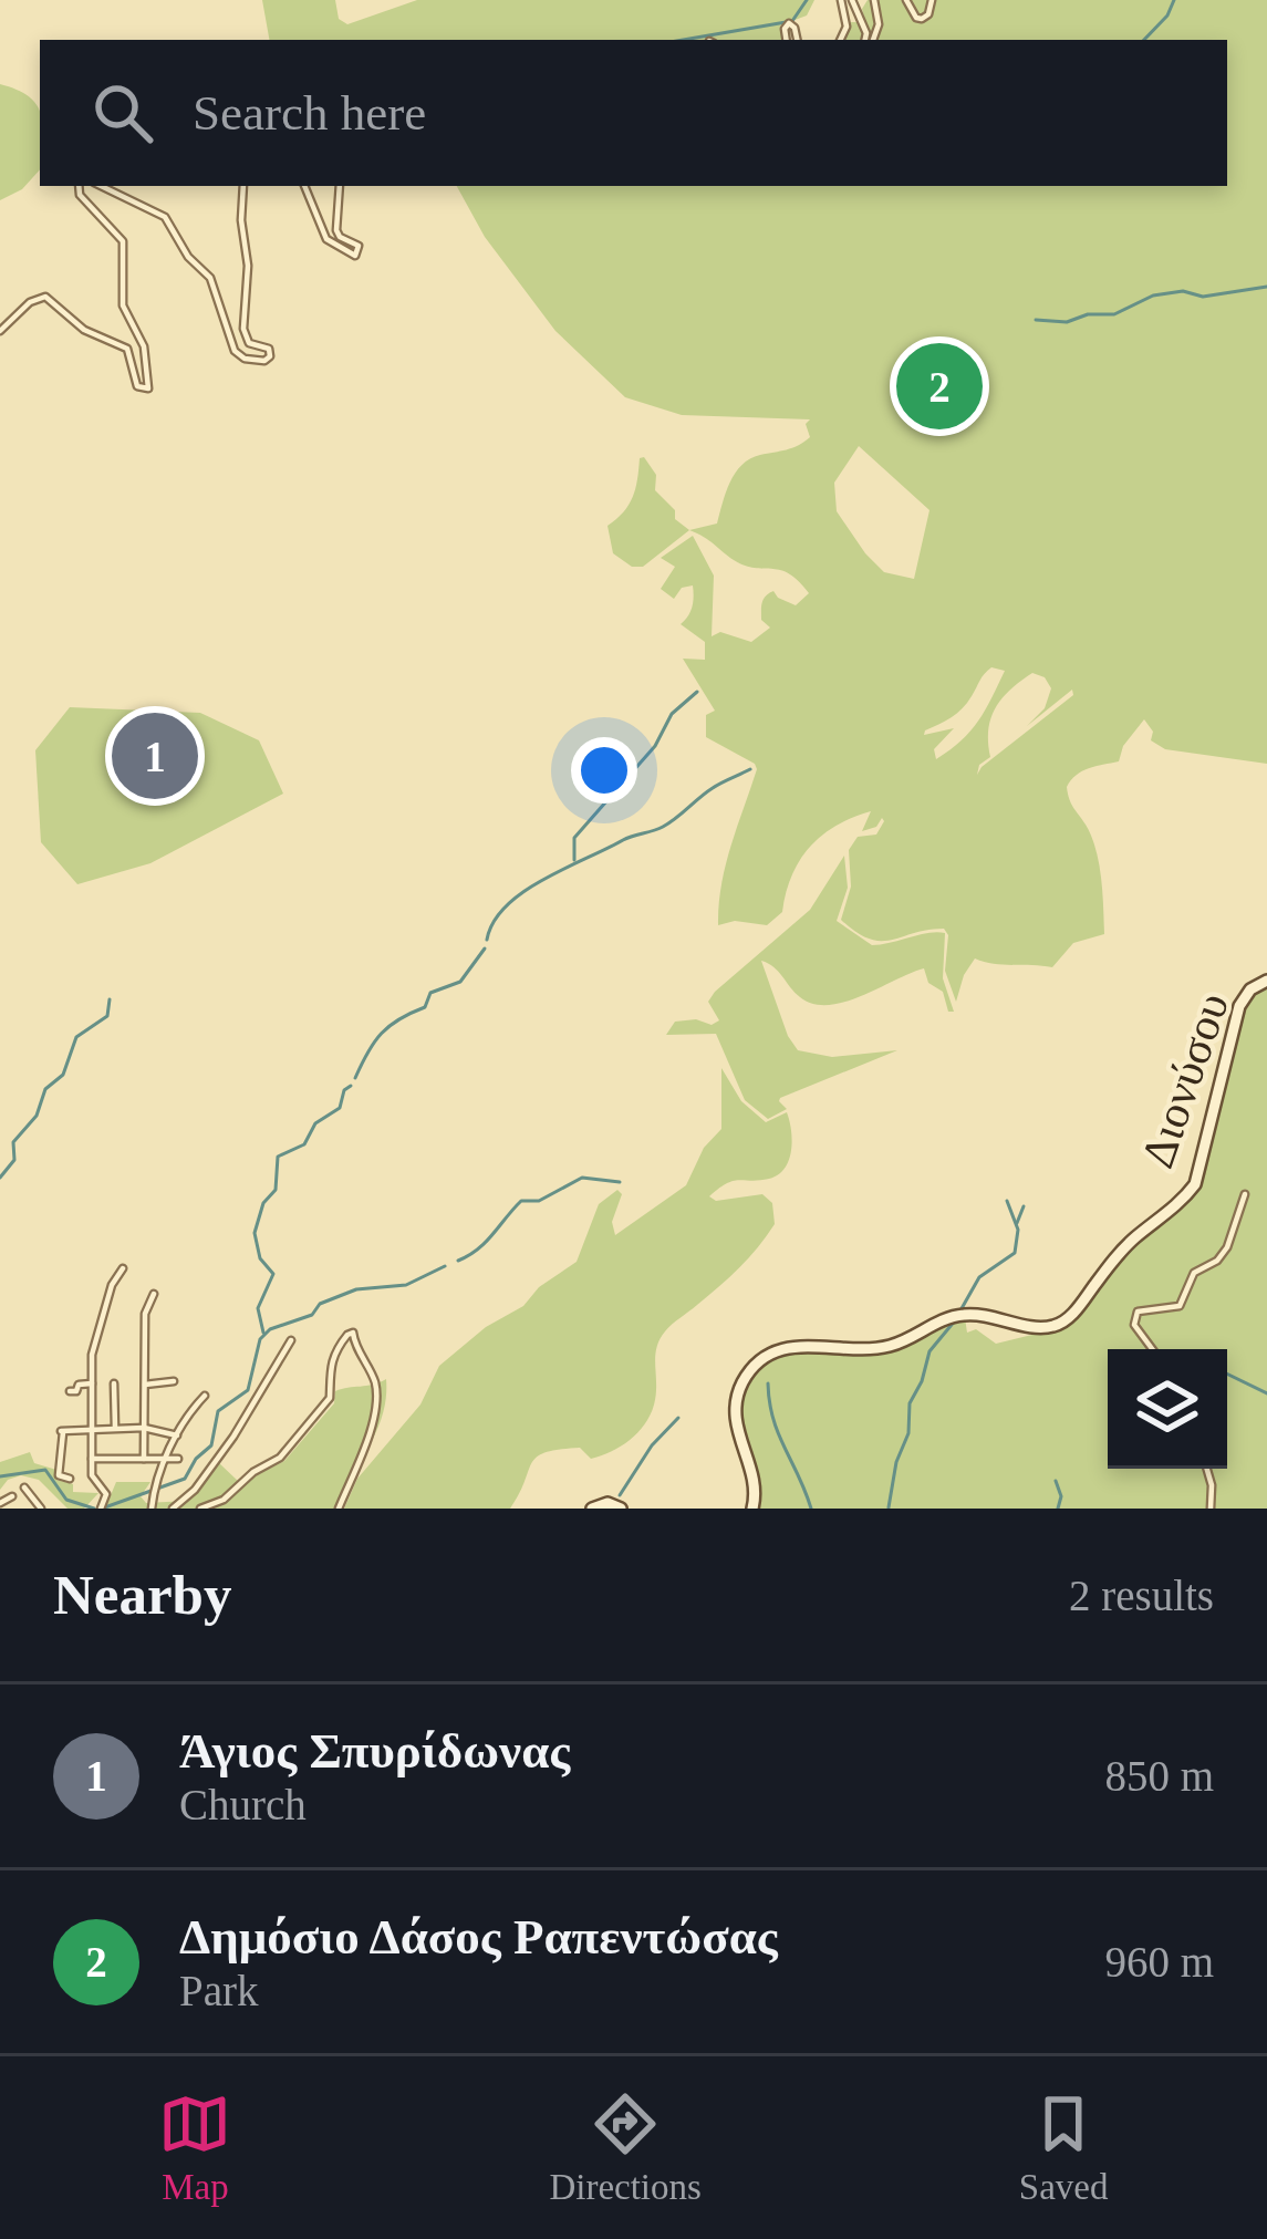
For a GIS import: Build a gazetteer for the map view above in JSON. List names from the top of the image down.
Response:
{
  "streets": {
    "main road": ["Διονύσου"]
  },
  "page": {
    "search": "Search here",
    "pins": ["2", "1"],
    "heading": ["Nearby", "2 results"],
    "list": [
      {
        "mark": "1",
        "name": "Άγιος Σπυρίδωνας",
        "note": "Church",
        "value": "850 m"
      },
      {
        "mark": "2",
        "name": "Δημόσιο Δάσος Ραπεντώσας",
        "note": "Park",
        "value": "960 m"
      }
    ],
    "nav": ["Map", "Directions", "Saved"]
  }
}
